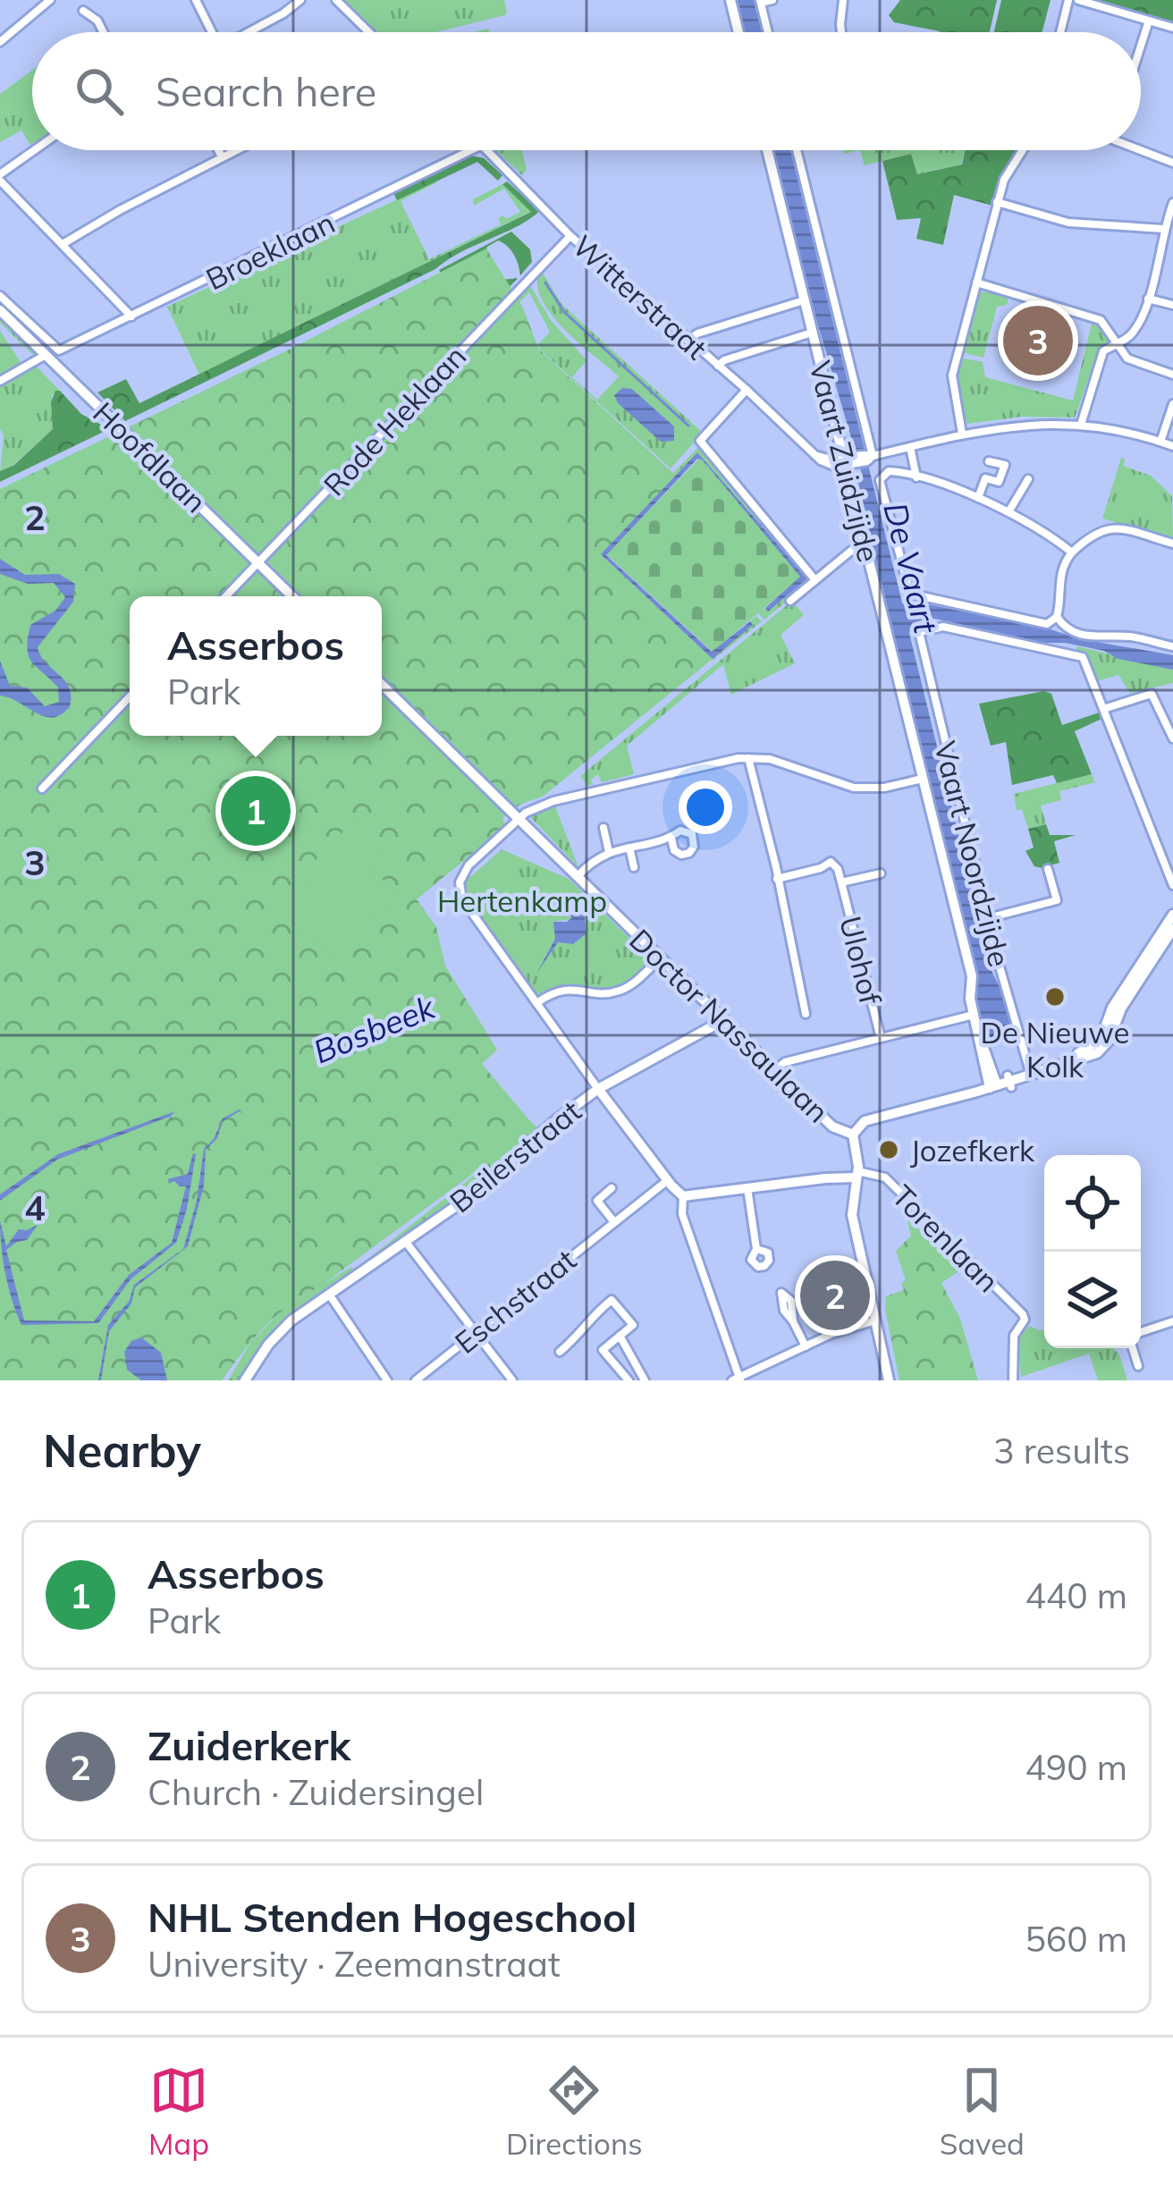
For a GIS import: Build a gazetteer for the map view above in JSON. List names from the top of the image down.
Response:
{
  "streets": {
    "street": [
      "Broeklaan",
      "Witterstraat",
      "Rode Heklaan",
      "Hoofdlaan",
      "Vaart Zuidzijde",
      "Vaart Noordzijde",
      "Ulohof",
      "Doctor Nassaulaan",
      "Beilerstraat",
      "Torenlaan",
      "Eschstraat"
    ]
  },
  "crossings": [
    ["Broeklaan", "Hoofdlaan"],
    ["Witterstraat", "Rode Heklaan"],
    ["Witterstraat", "Vaart Zuidzijde"],
    ["Rode Heklaan", "Hoofdlaan"],
    ["Beilerstraat", "Eschstraat"]
  ],
  "water": ["De Vaart", "Bosbeek"],
  "parks": ["Hertenkamp"],
  "places": ["De Nieuwe Kolk", "Jozefkerk"],
  "page": {
    "search": "Search here",
    "pins": ["3", "1", "2"],
    "popup": ["Asserbos", "Park"],
    "heading": ["Nearby", "3 results"],
    "list": [
      {
        "mark": "1",
        "name": "Asserbos",
        "note": "Park",
        "value": "440 m"
      },
      {
        "mark": "2",
        "name": "Zuiderkerk",
        "note": "Church · Zuidersingel",
        "value": "490 m"
      },
      {
        "mark": "3",
        "name": "NHL Stenden Hogeschool",
        "note": "University · Zeemanstraat",
        "value": "560 m"
      }
    ],
    "nav": ["Map", "Directions", "Saved"]
  },
  "grid": {
    "rows": ["2", "3", "4"]
  }
}
